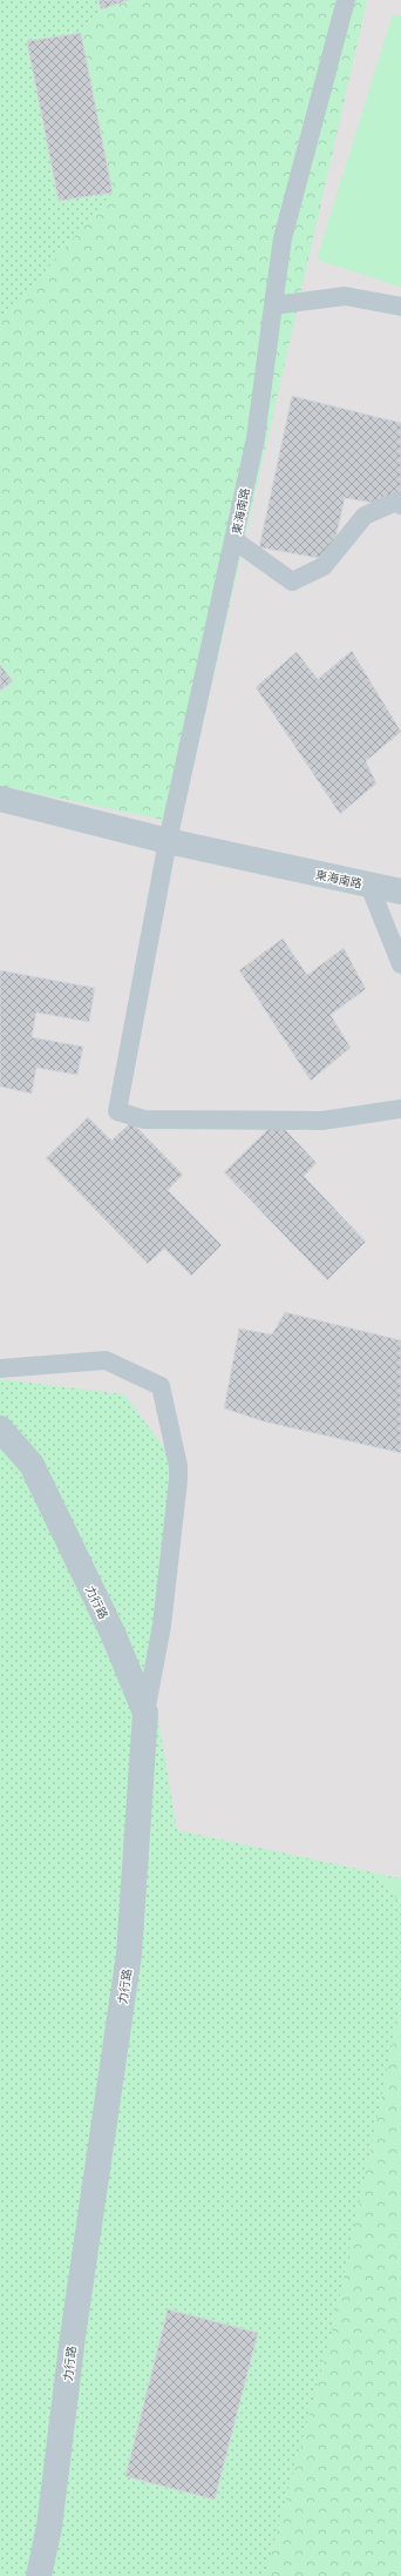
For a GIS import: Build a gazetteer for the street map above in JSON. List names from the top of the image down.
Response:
{
  "streets": {
    "street": ["東海南路", "力行路"]
  }
}
